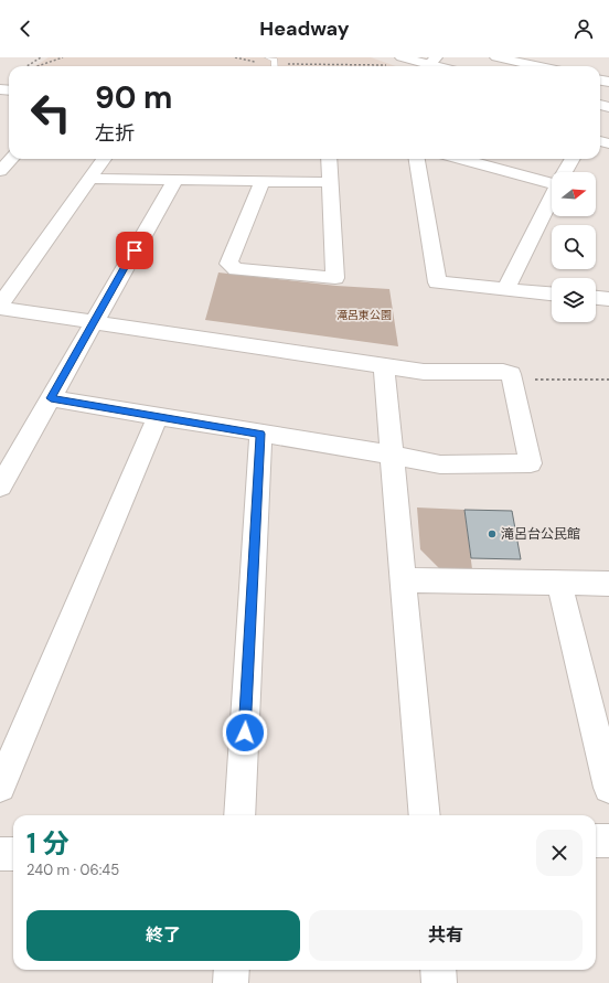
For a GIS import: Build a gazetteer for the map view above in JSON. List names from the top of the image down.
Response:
{
  "parks": ["滝呂東公園"],
  "places": ["滝呂台公民館"],
  "north": "right",
  "page": {
    "header": "Headway",
    "turn": ["90 m", "左折"],
    "heading": ["1 分", "240 m · 06:45"],
    "buttons": ["終了", "共有"]
  }
}
